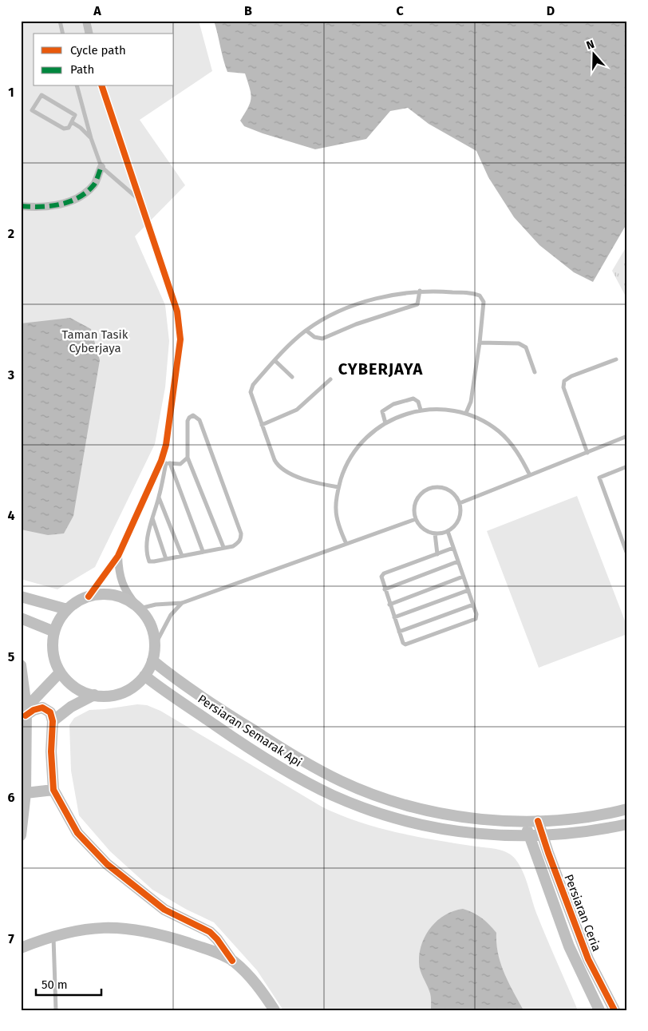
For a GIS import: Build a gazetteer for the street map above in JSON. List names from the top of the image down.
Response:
{
  "streets": {
    "main road": ["Persiaran Semarak Api", "Persiaran Ceria"]
  },
  "crossings": [
    ["Persiaran Semarak Api", "Persiaran Ceria"]
  ],
  "districts": ["CYBERJAYA"],
  "parks": ["Taman Tasik Cyberjaya"],
  "legend": ["Cycle path", "Path"],
  "scale_bar": "50 m",
  "north": "top",
  "grid": {
    "columns": [
      "A",
      "B",
      "C",
      "D"
    ],
    "rows": [
      "1",
      "2",
      "3",
      "4",
      "5",
      "6",
      "7"
    ]
  }
}
